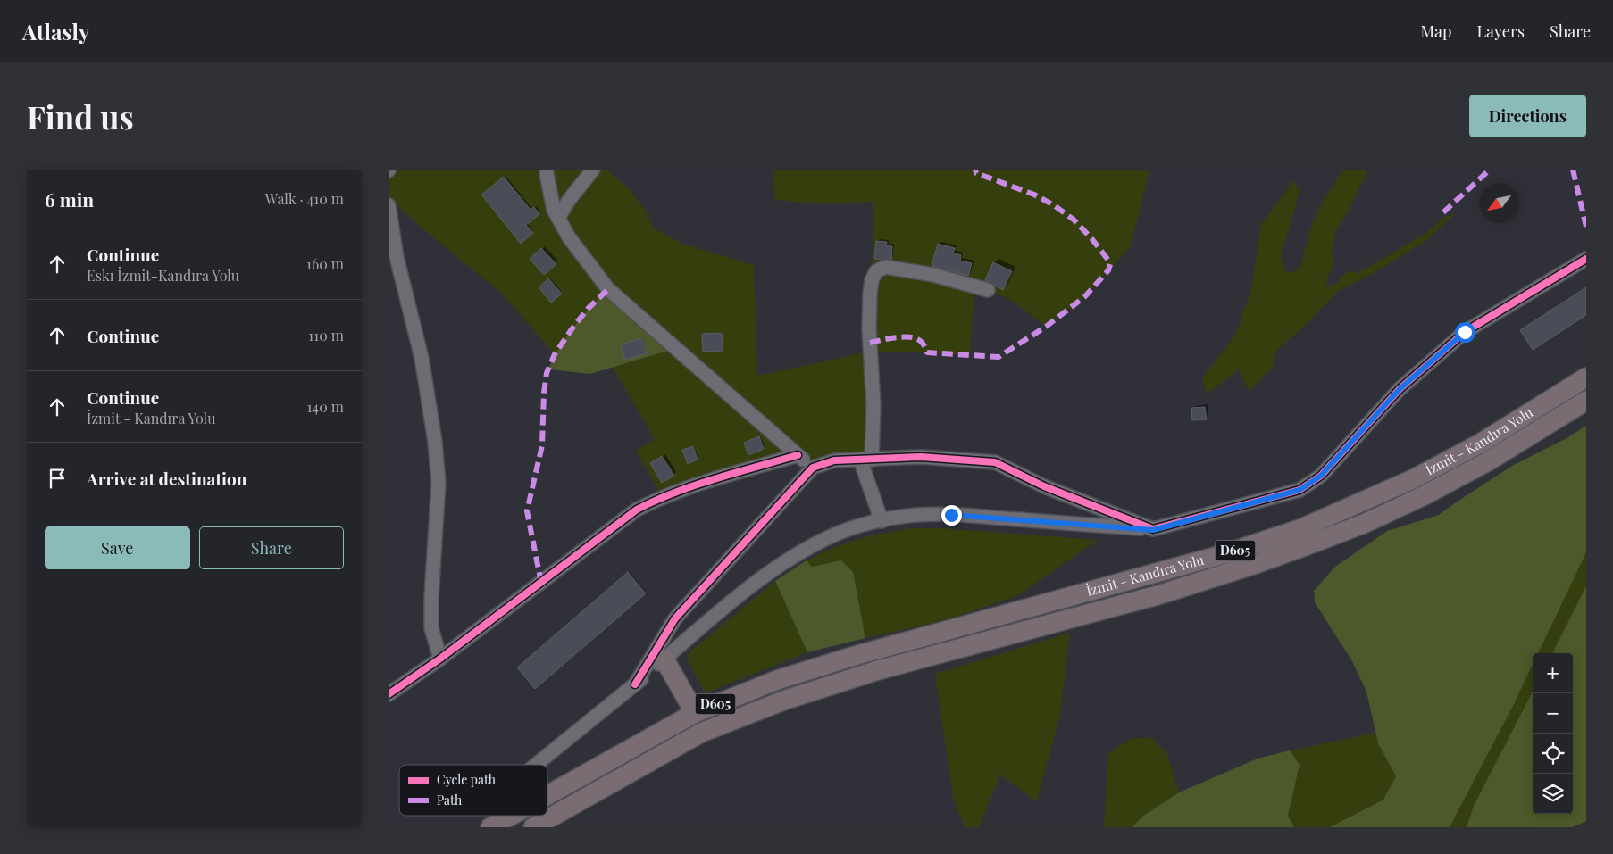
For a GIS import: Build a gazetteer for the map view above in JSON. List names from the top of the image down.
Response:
{
  "streets": {
    "highway": ["İzmit - Kandıra Yolu", "D605"]
  },
  "crossings": [
    ["İzmit - Kandıra Yolu", "D605"]
  ],
  "legend": ["Cycle path", "Path"],
  "north": "bottom left",
  "page": {
    "header": "Atlasly",
    "nav": ["Map", "Layers", "Share"],
    "buttons": [
      "Directions",
      ["Save", "Share"]
    ],
    "title": "Find us",
    "heading": ["6 min", "Walk · 410 m"],
    "list": [
      ["Continue", "Eskı İzmit-Kandıra Yolu", "160 m"],
      ["Continue", "110 m"],
      ["Continue", "İzmit - Kandıra Yolu", "140 m"],
      "Arrive at destination"
    ],
    "map_buttons": ["+", "−"]
  }
}
